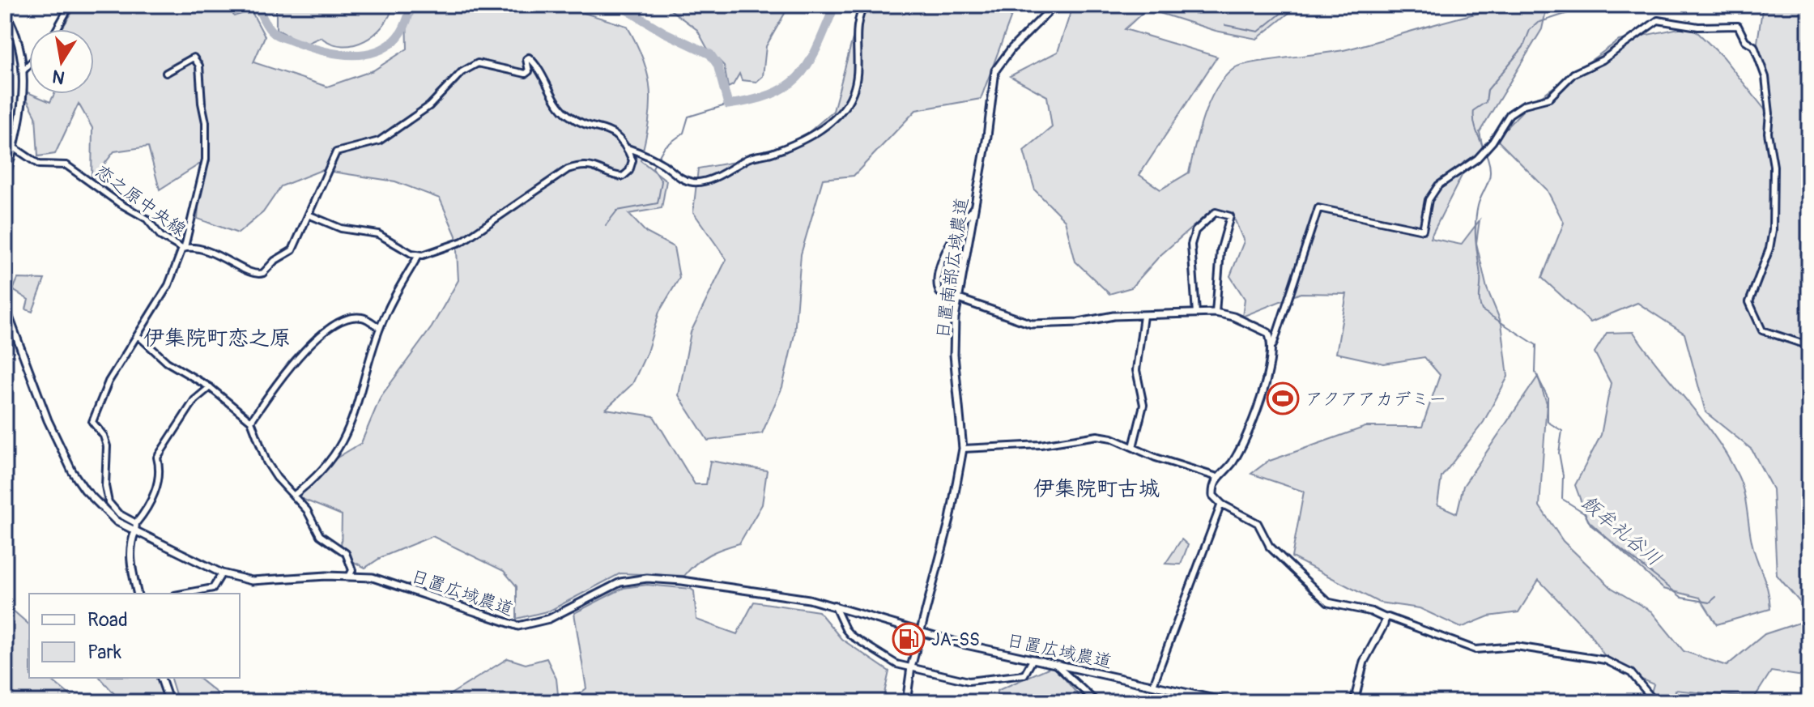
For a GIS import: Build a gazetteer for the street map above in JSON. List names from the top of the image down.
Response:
{
  "streets": {
    "street": ["恋之原中央線", "日置南部広域農道", "日置広域農道"]
  },
  "crossings": [
    ["日置南部広域農道", "日置広域農道"]
  ],
  "districts": ["伊集院町恋之原", "伊集院町古城"],
  "water": ["飯牟礼谷川"],
  "places": {
    "sports": ["アクアアカデミー"],
    "fuel station": ["JA-SS"]
  },
  "legend": ["Road", "Park"],
  "north": "bottom"
}
